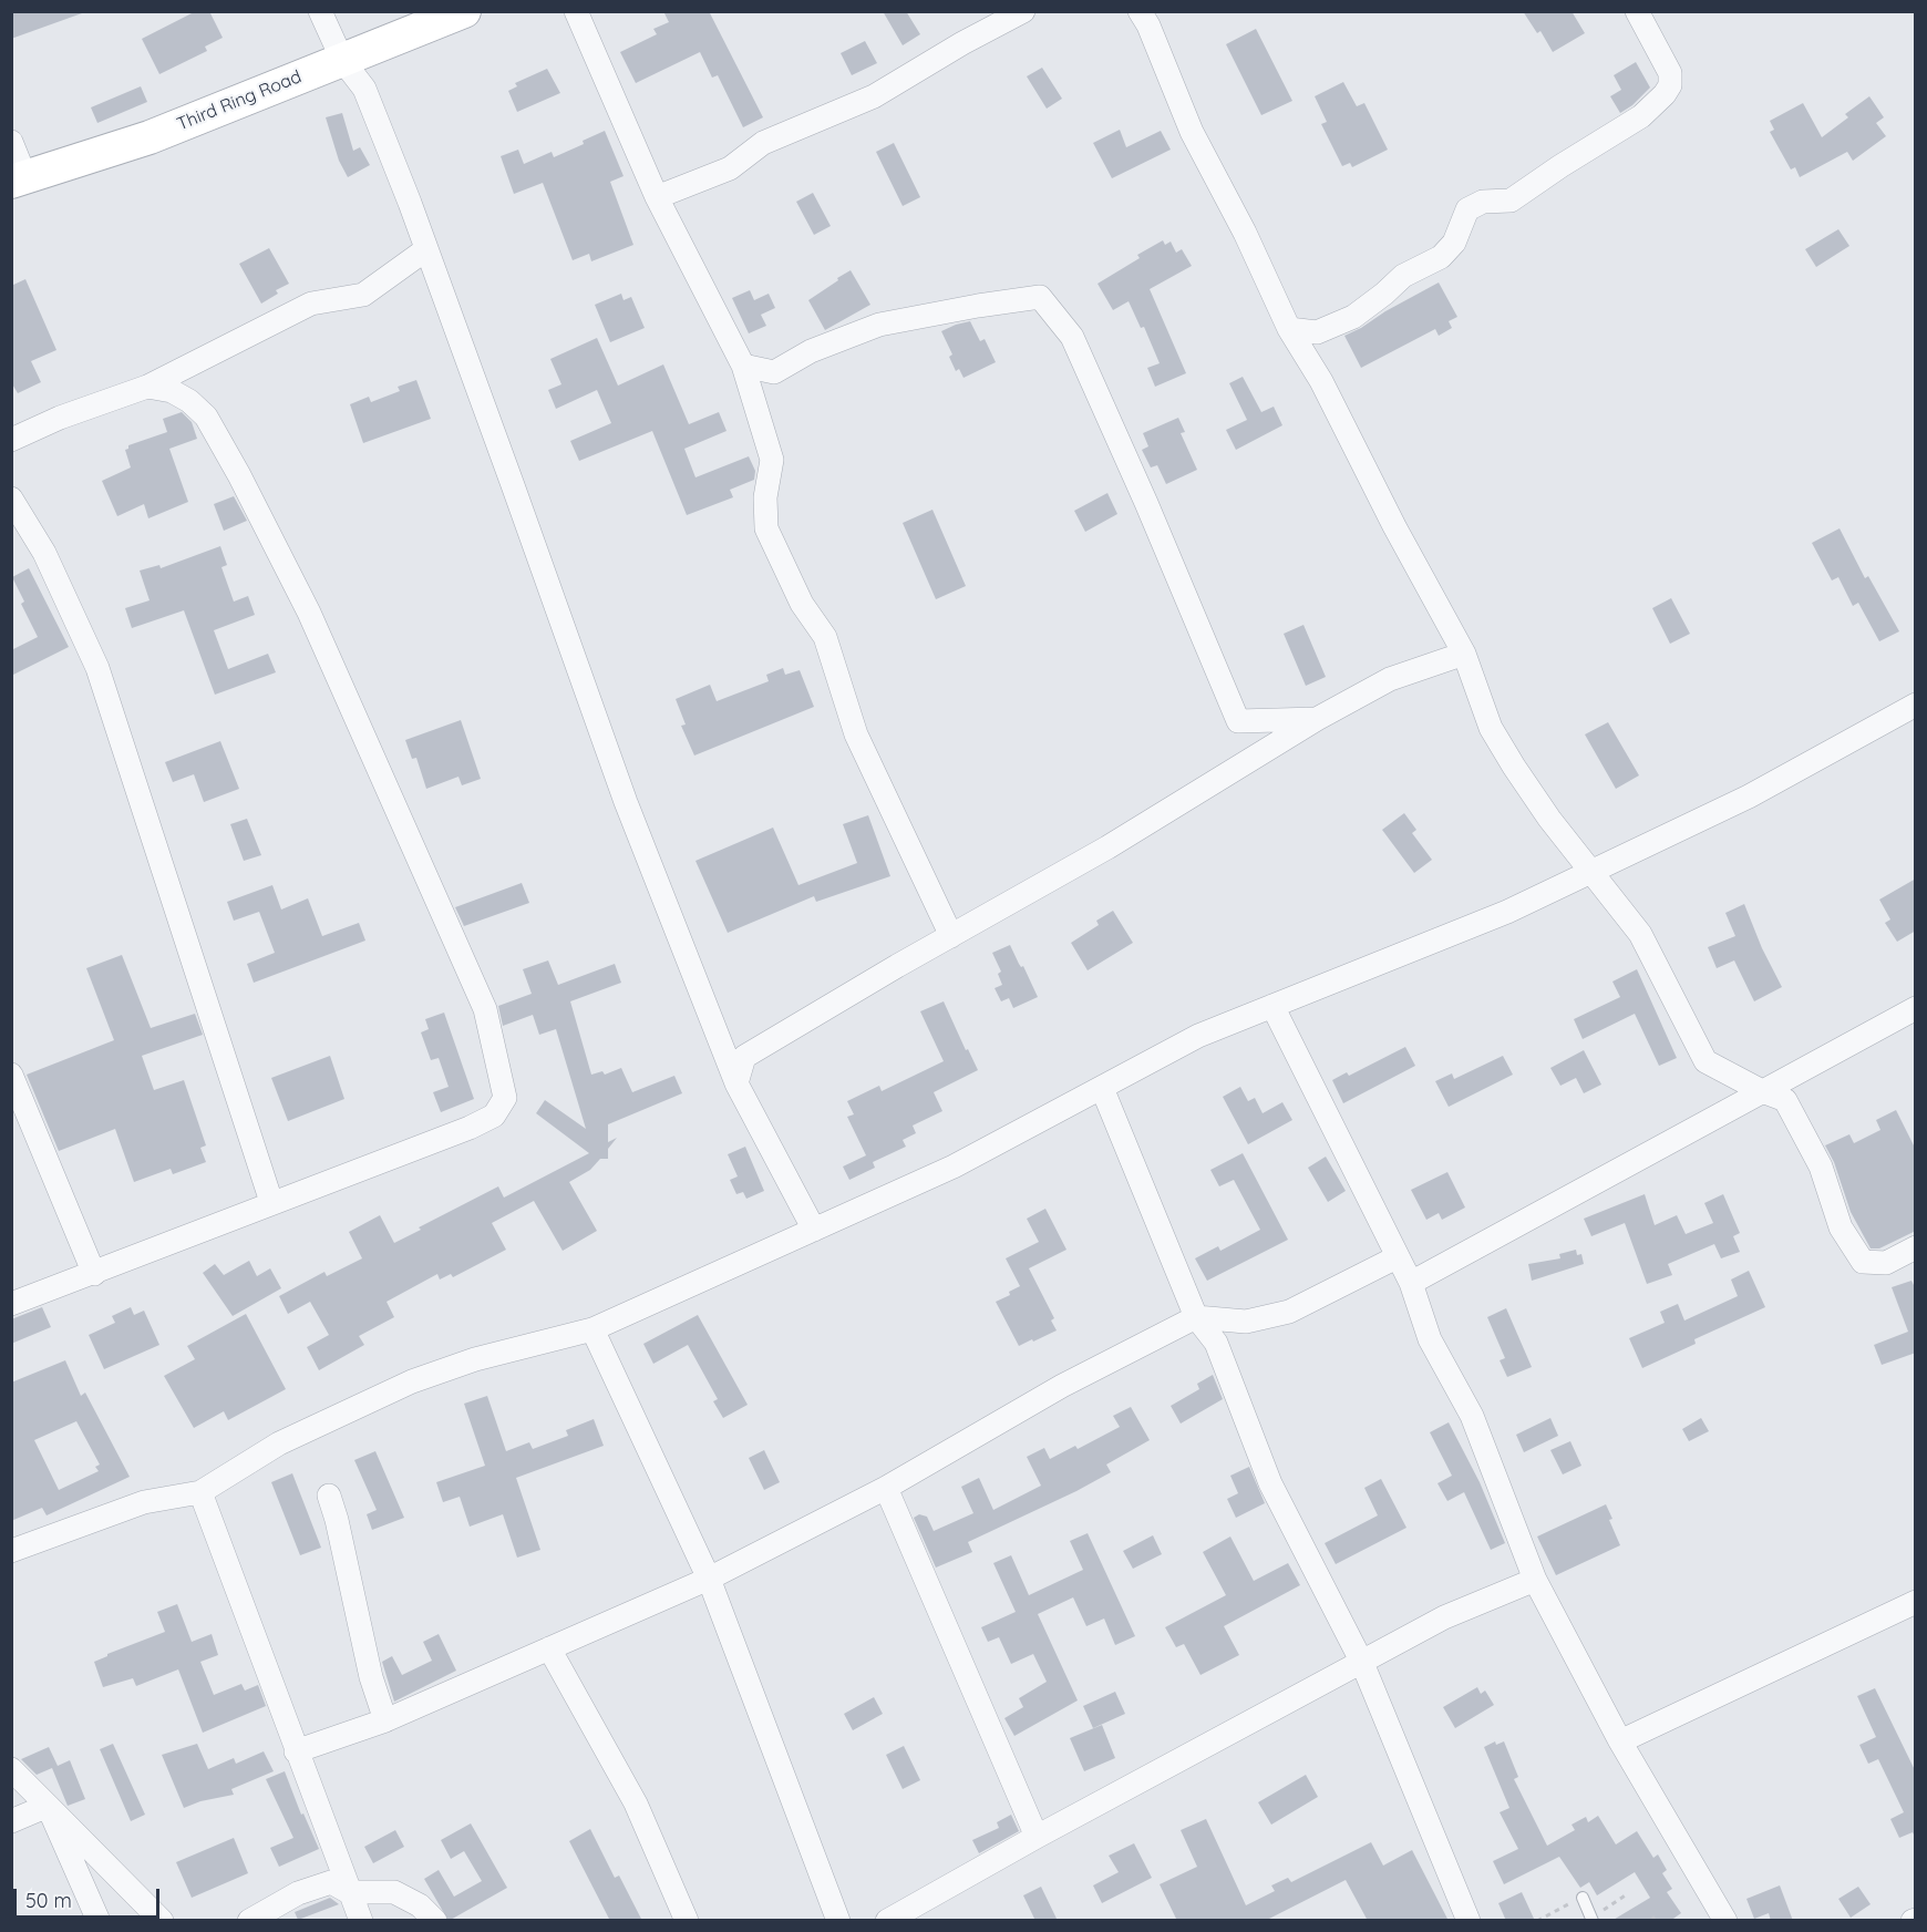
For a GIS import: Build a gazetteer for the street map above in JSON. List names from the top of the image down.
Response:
{
  "streets": {
    "street": ["Third Ring Road"]
  },
  "scale_bar": "50 m"
}
